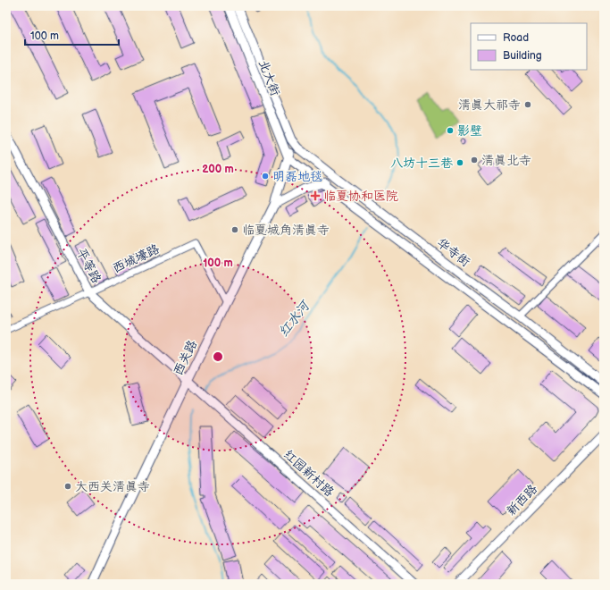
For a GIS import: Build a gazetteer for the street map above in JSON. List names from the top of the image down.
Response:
{
  "streets": {
    "main road": [
      "北大街",
      "华寺街",
      "平等路",
      "西关路",
      "红园新村路",
      "新西路"
    ],
    "street": ["西城壕路"]
  },
  "crossings": [
    ["北大街", "华寺街"],
    ["北大街", "西关路"],
    ["华寺街", "西关路"],
    ["西城壕路", "平等路"],
    ["西城壕路", "西关路"],
    ["平等路", "西关路"],
    ["平等路", "红园新村路"],
    ["西关路", "红园新村路"]
  ],
  "water": ["红水河"],
  "places": {
    "other": [
      "清真大祁寺",
      "影壁",
      "清真北寺",
      "八坊十三巷",
      "明磊地毯",
      "临夏城角清真寺",
      "大西关清真寺"
    ],
    "health": ["临夏协和医院"]
  },
  "legend": ["Road", "Building"],
  "scale_bar": "100 m",
  "rings": ["200 m", "100 m"]
}
